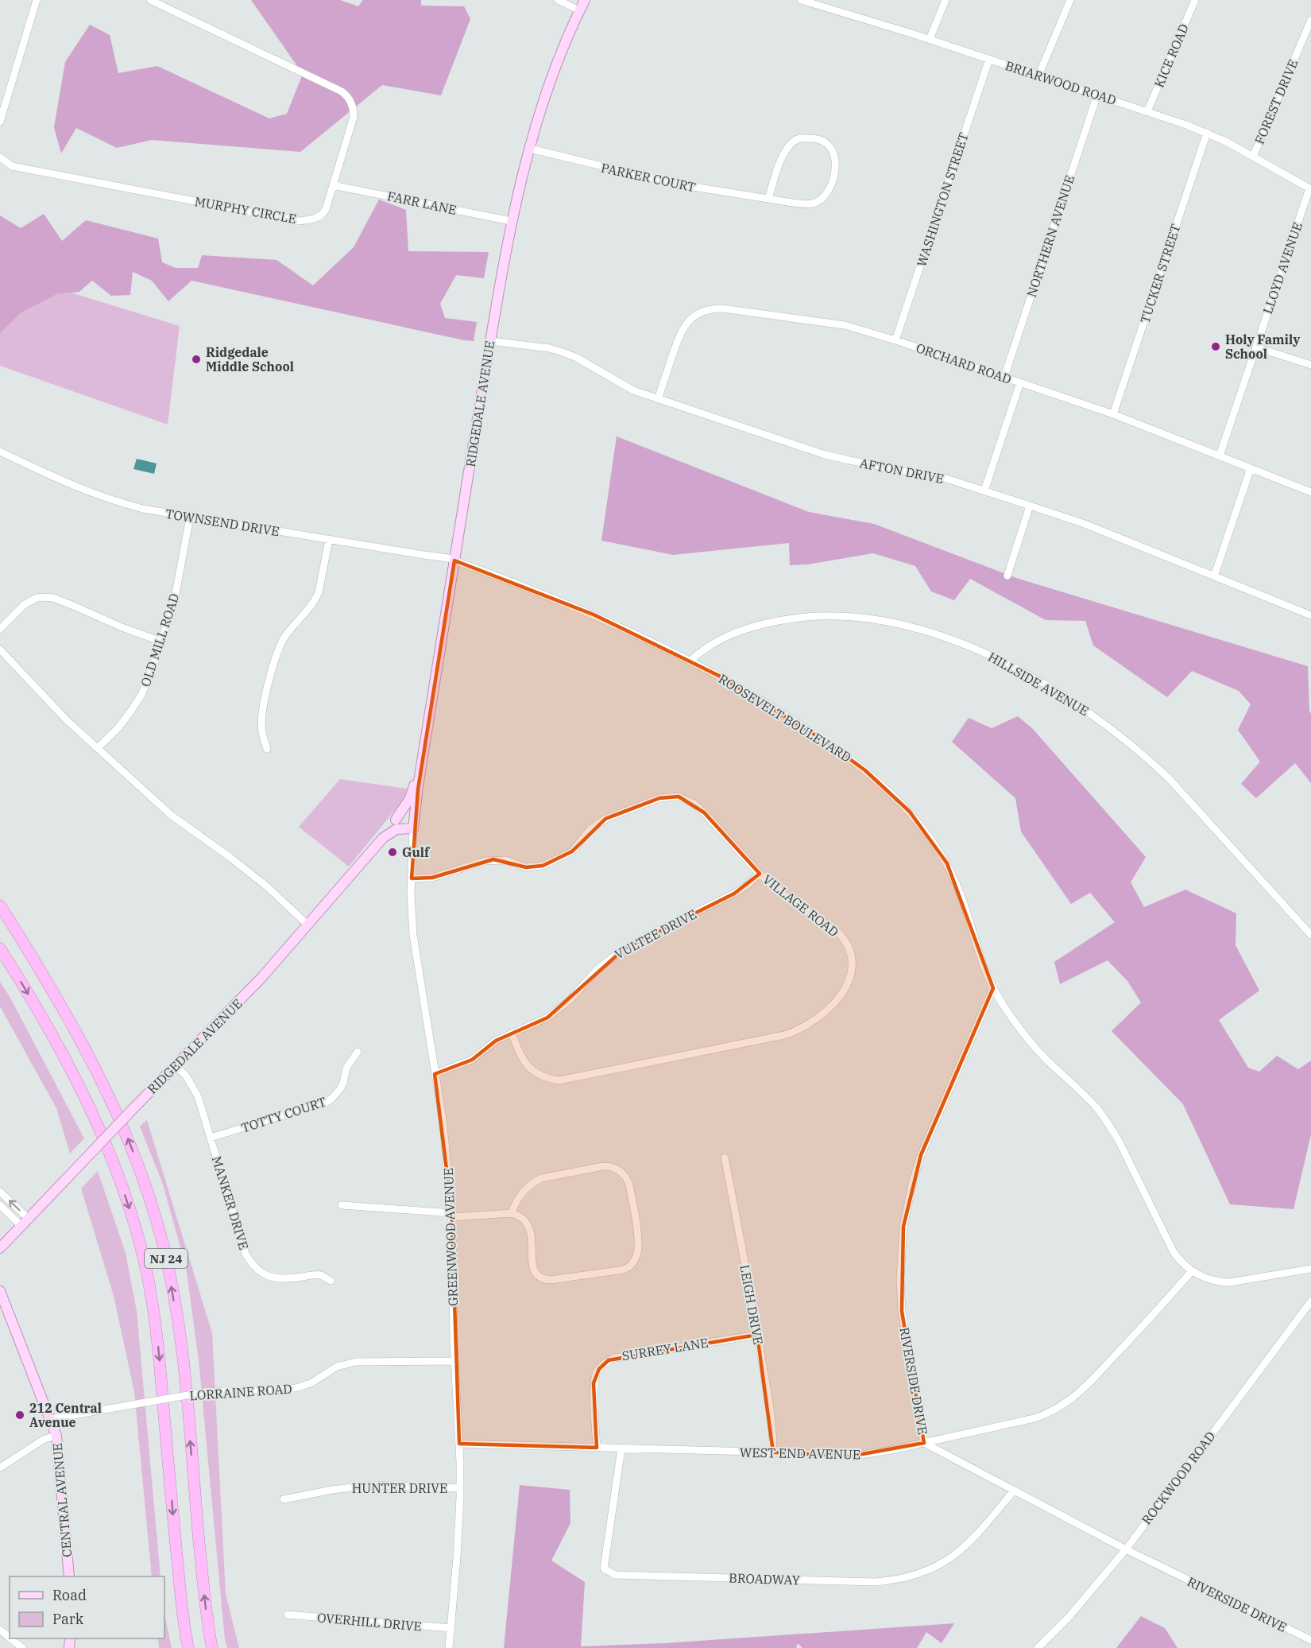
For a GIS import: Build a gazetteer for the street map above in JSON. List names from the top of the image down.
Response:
{
  "streets": {
    "highway": ["NJ 24"],
    "main road": ["RIDGEDALE AVENUE", "CENTRAL AVENUE"],
    "street": [
      "KICE ROAD",
      "BRIARWOOD ROAD",
      "FOREST DRIVE",
      "PARKER COURT",
      "WASHINGTON STREET",
      "FARR LANE",
      "MURPHY CIRCLE",
      "NORTHERN AVENUE",
      "LLOYD AVENUE",
      "TUCKER STREET",
      "ORCHARD ROAD",
      "AFTON DRIVE",
      "TOWNSEND DRIVE",
      "OLD MILL ROAD",
      "HILLSIDE AVENUE",
      "ROOSEVELT BOULEVARD",
      "VILLAGE ROAD",
      "VULTEE DRIVE",
      "TOTTY COURT",
      "MANKER DRIVE",
      "GREENWOOD AVENUE",
      "LEIGH DRIVE",
      "SURREY LANE",
      "RIVERSIDE DRIVE",
      "LORRAINE ROAD",
      "WEST END AVENUE",
      "ROCKWOOD ROAD",
      "HUNTER DRIVE",
      "BROADWAY",
      "OVERHILL DRIVE"
    ]
  },
  "crossings": [
    ["KICE ROAD", "BRIARWOOD ROAD"],
    ["BRIARWOOD ROAD", "FOREST DRIVE"],
    ["BRIARWOOD ROAD", "WASHINGTON STREET"],
    ["BRIARWOOD ROAD", "NORTHERN AVENUE"],
    ["BRIARWOOD ROAD", "LLOYD AVENUE"],
    ["BRIARWOOD ROAD", "TUCKER STREET"],
    ["PARKER COURT", "RIDGEDALE AVENUE"],
    ["WASHINGTON STREET", "ORCHARD ROAD"],
    ["FARR LANE", "MURPHY CIRCLE"],
    ["FARR LANE", "RIDGEDALE AVENUE"],
    ["NORTHERN AVENUE", "ORCHARD ROAD"],
    ["LLOYD AVENUE", "ORCHARD ROAD"],
    ["TUCKER STREET", "ORCHARD ROAD"],
    ["ORCHARD ROAD", "AFTON DRIVE"],
    ["RIDGEDALE AVENUE", "AFTON DRIVE"],
    ["RIDGEDALE AVENUE", "TOWNSEND DRIVE"],
    ["RIDGEDALE AVENUE", "ROOSEVELT BOULEVARD"],
    ["RIDGEDALE AVENUE", "MANKER DRIVE"],
    ["RIDGEDALE AVENUE", "GREENWOOD AVENUE"],
    ["TOWNSEND DRIVE", "OLD MILL ROAD"],
    ["TOWNSEND DRIVE", "ROOSEVELT BOULEVARD"],
    ["HILLSIDE AVENUE", "ROOSEVELT BOULEVARD"],
    ["ROOSEVELT BOULEVARD", "RIVERSIDE DRIVE"],
    ["ROOSEVELT BOULEVARD", "WEST END AVENUE"],
    ["VILLAGE ROAD", "VULTEE DRIVE"],
    ["VILLAGE ROAD", "GREENWOOD AVENUE"],
    ["VULTEE DRIVE", "GREENWOOD AVENUE"],
    ["TOTTY COURT", "MANKER DRIVE"],
    ["GREENWOOD AVENUE", "LORRAINE ROAD"],
    ["GREENWOOD AVENUE", "WEST END AVENUE"],
    ["GREENWOOD AVENUE", "HUNTER DRIVE"],
    ["GREENWOOD AVENUE", "OVERHILL DRIVE"],
    ["LEIGH DRIVE", "SURREY LANE"],
    ["LEIGH DRIVE", "WEST END AVENUE"],
    ["SURREY LANE", "WEST END AVENUE"],
    ["RIVERSIDE DRIVE", "WEST END AVENUE"],
    ["RIVERSIDE DRIVE", "ROCKWOOD ROAD"],
    ["RIVERSIDE DRIVE", "BROADWAY"],
    ["LORRAINE ROAD", "CENTRAL AVENUE"],
    ["WEST END AVENUE", "BROADWAY"]
  ],
  "places": [
    "Holy Family School",
    "Ridgedale Middle School",
    "Gulf",
    "212 Central Avenue"
  ],
  "legend": ["Road", "Park"]
}
